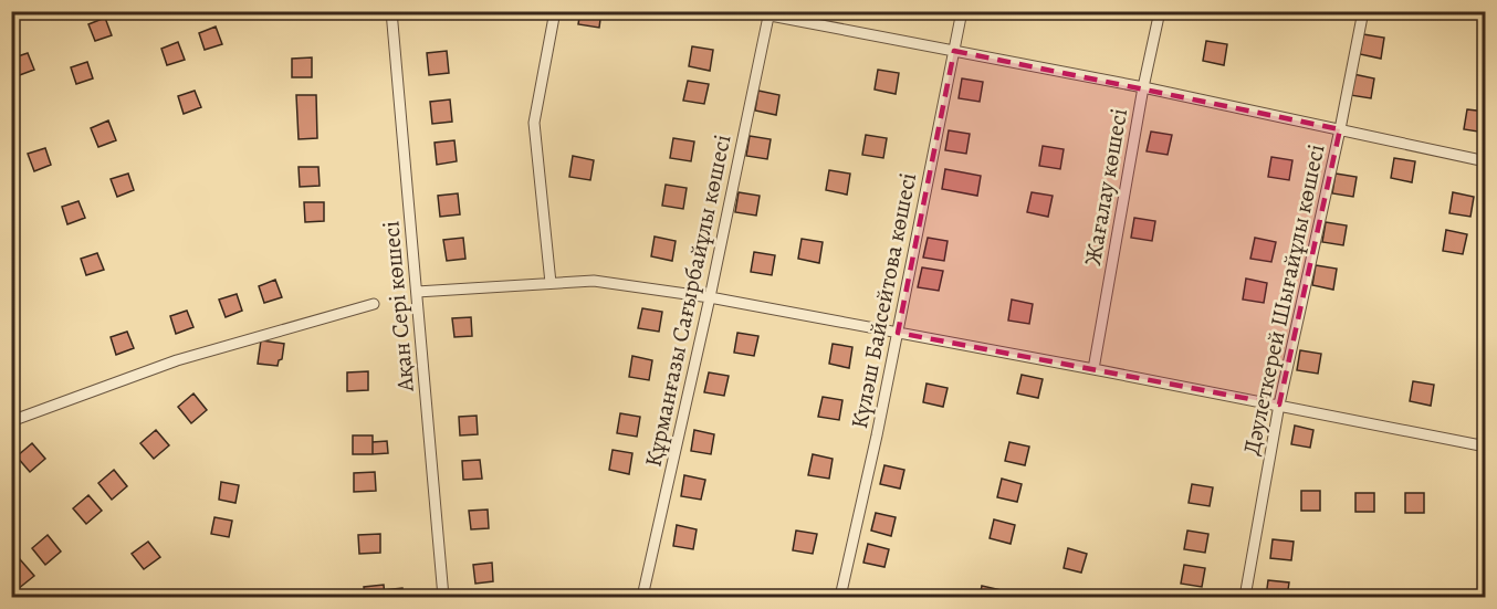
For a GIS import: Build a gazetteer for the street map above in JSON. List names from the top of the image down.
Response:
{
  "streets": {
    "street": [
      "Жағалау көшесі",
      "Дәулеткерей Шығайұлы көшесі",
      "Құрманғазы Сағырбайұлы көшесі",
      "Күләш Байсейтова көшесі",
      "Ақан Сері көшесі"
    ]
  }
}
